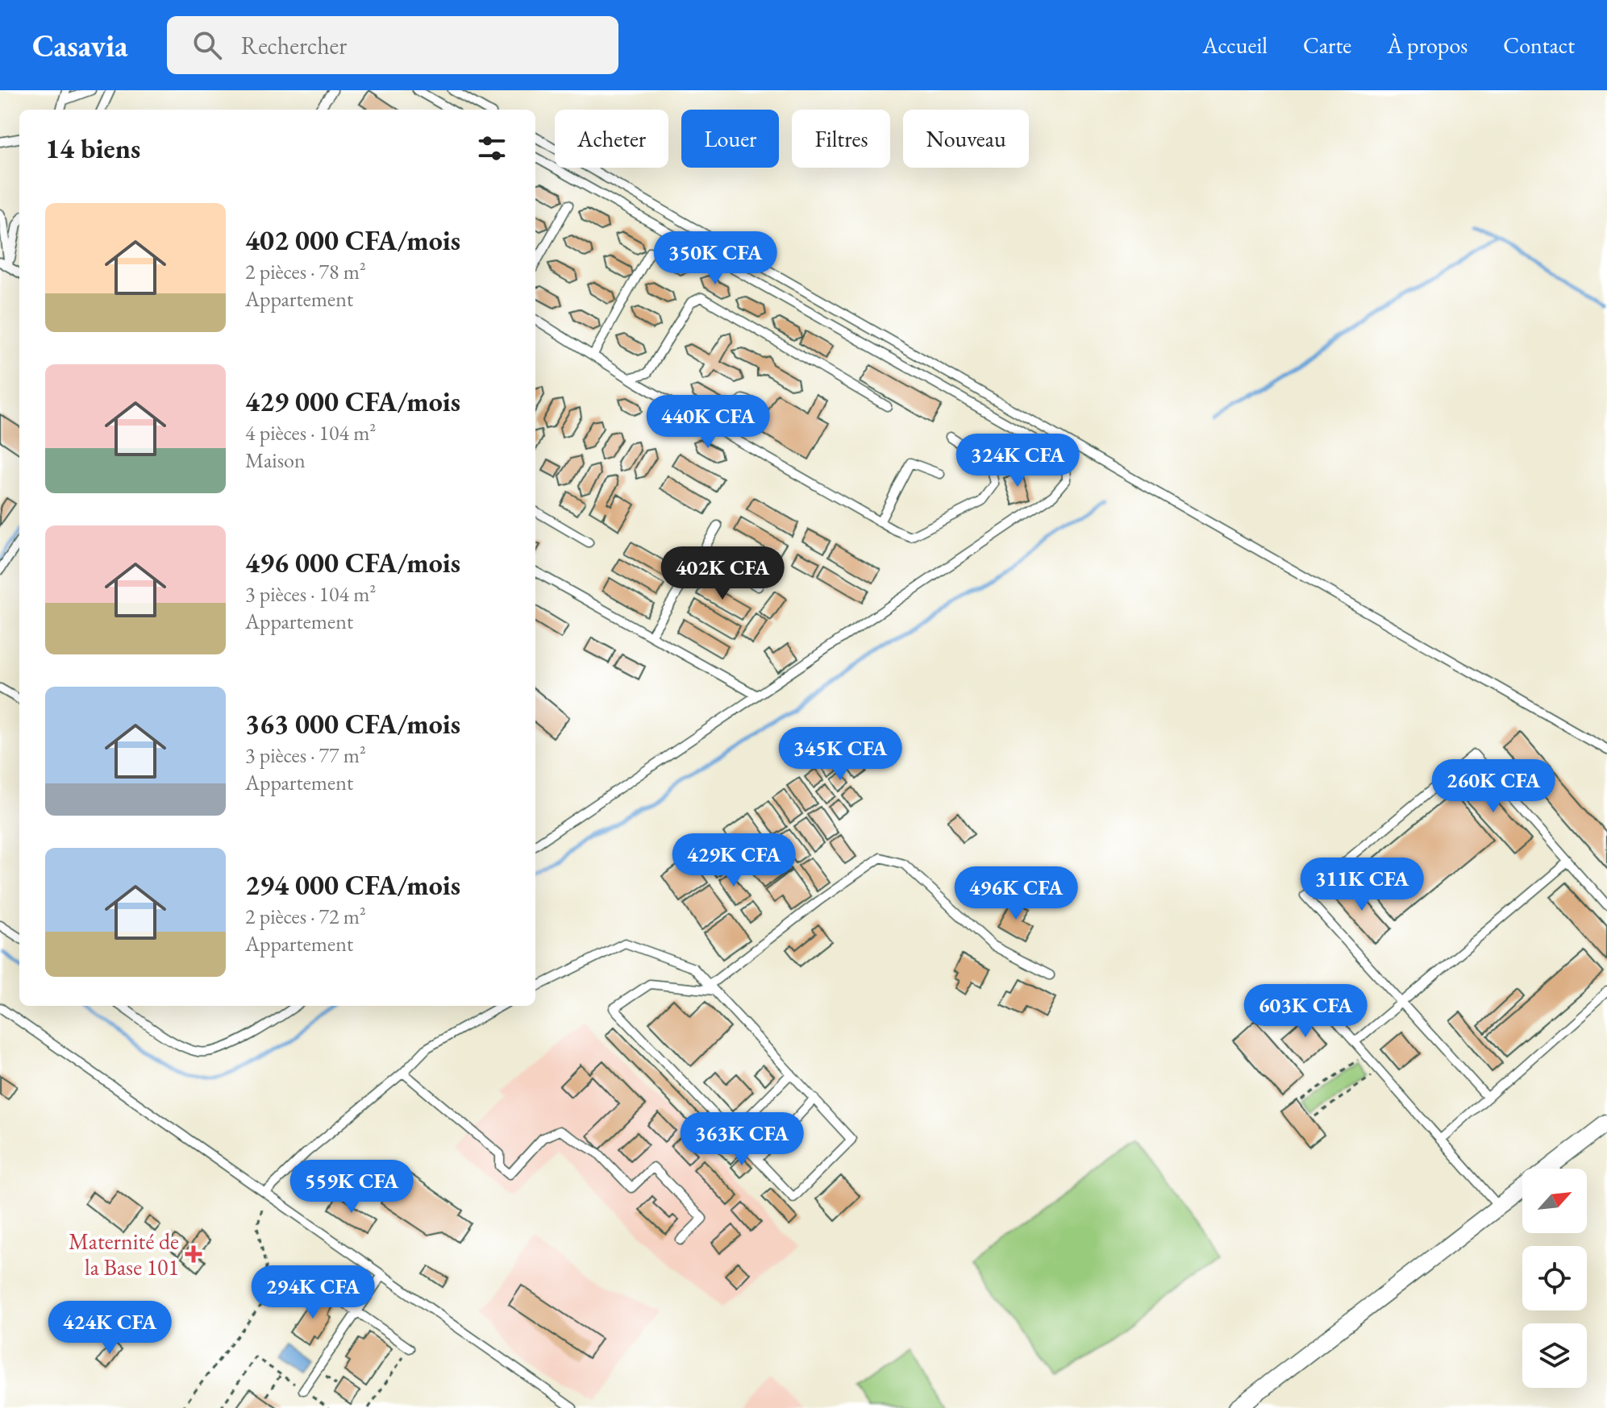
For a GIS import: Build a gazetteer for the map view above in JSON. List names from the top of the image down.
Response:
{
  "places": {
    "health": ["Maternité de la Base 101"]
  },
  "north": "top right",
  "page": {
    "header": "Casavia",
    "search": "Rechercher",
    "nav": [
      "Accueil",
      "Carte",
      "À propos",
      "Contact"
    ],
    "chip": [
      "Acheter",
      "Louer",
      "Filtres",
      "Nouveau"
    ],
    "heading": "14 biens",
    "list": [
      {
        "name": "402 000 CFA/mois",
        "note": "2 pièces · 78 m² · Appartement"
      },
      {
        "name": "429 000 CFA/mois",
        "note": "4 pièces · 104 m² · Maison"
      },
      {
        "name": "496 000 CFA/mois",
        "note": "3 pièces · 104 m² · Appartement"
      },
      {
        "name": "363 000 CFA/mois",
        "note": "3 pièces · 77 m² · Appartement"
      },
      {
        "name": "294 000 CFA/mois",
        "note": "2 pièces · 72 m² · Appartement"
      }
    ],
    "price": [
      "350K CFA",
      "440K CFA",
      "324K CFA",
      "402K CFA",
      "345K CFA",
      "260K CFA",
      "429K CFA",
      "311K CFA",
      "496K CFA",
      "603K CFA",
      "363K CFA",
      "559K CFA",
      "294K CFA",
      "424K CFA"
    ]
  }
}
